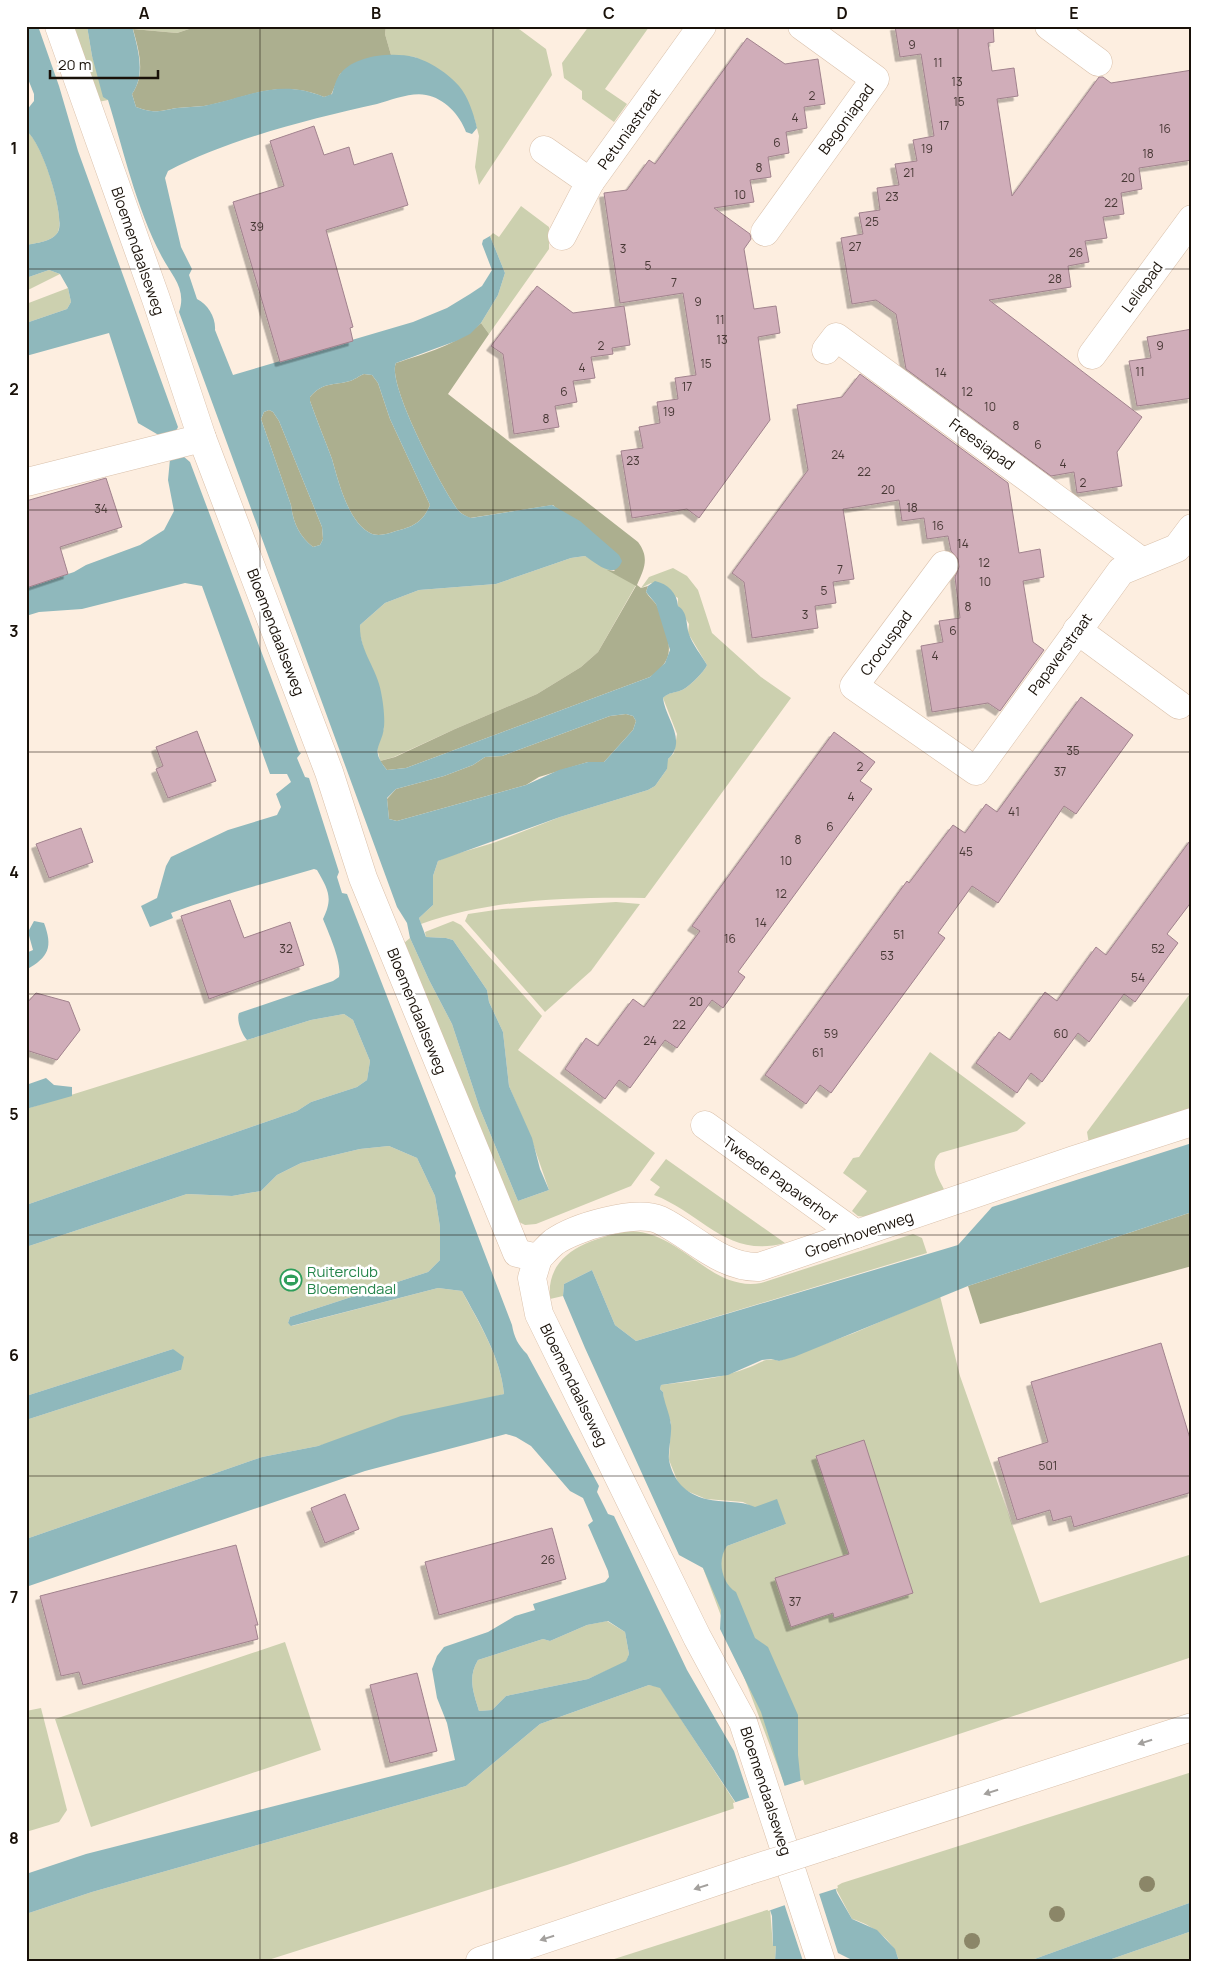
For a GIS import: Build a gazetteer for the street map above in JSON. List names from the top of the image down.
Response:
{
  "streets": {
    "main road": [
      "Begoniapad",
      "Petuniastraat",
      "Bloemendaalseweg",
      "Leliepad",
      "Freesiapad",
      "Crocuspad",
      "Papaverstraat",
      "Tweede Papaverhof",
      "Groenhovenweg"
    ]
  },
  "crossings": [
    ["Bloemendaalseweg", "Groenhovenweg"],
    ["Freesiapad", "Papaverstraat"],
    ["Crocuspad", "Papaverstraat"],
    ["Tweede Papaverhof", "Groenhovenweg"]
  ],
  "places": {
    "sports": ["Ruiterclub Bloemendaal"]
  },
  "house_numbers": [
    "9",
    "11",
    "13",
    "2",
    "15",
    "4",
    "17",
    "16",
    "6",
    "19",
    "18",
    "8",
    "21",
    "20",
    "10",
    "23",
    "22",
    "25",
    "39",
    "27",
    "3",
    "26",
    "5",
    "28",
    "7",
    "9",
    "11",
    "13",
    "2",
    "9",
    "15",
    "4",
    "11",
    "14",
    "17",
    "6",
    "12",
    "10",
    "19",
    "8",
    "8",
    "6",
    "24",
    "23",
    "4",
    "22",
    "2",
    "20",
    "18",
    "34",
    "16",
    "14",
    "12",
    "7",
    "10",
    "5",
    "8",
    "3",
    "6",
    "4",
    "35",
    "2",
    "37",
    "4",
    "41",
    "6",
    "8",
    "45",
    "10",
    "12",
    "14",
    "51",
    "16",
    "32",
    "52",
    "53",
    "54",
    "20",
    "22",
    "59",
    "60",
    "24",
    "61",
    "501",
    "26",
    "37"
  ],
  "scale_bar": "20 m",
  "grid": {
    "columns": [
      "A",
      "B",
      "C",
      "D",
      "E"
    ],
    "rows": [
      "1",
      "2",
      "3",
      "4",
      "5",
      "6",
      "7",
      "8"
    ]
  }
}
